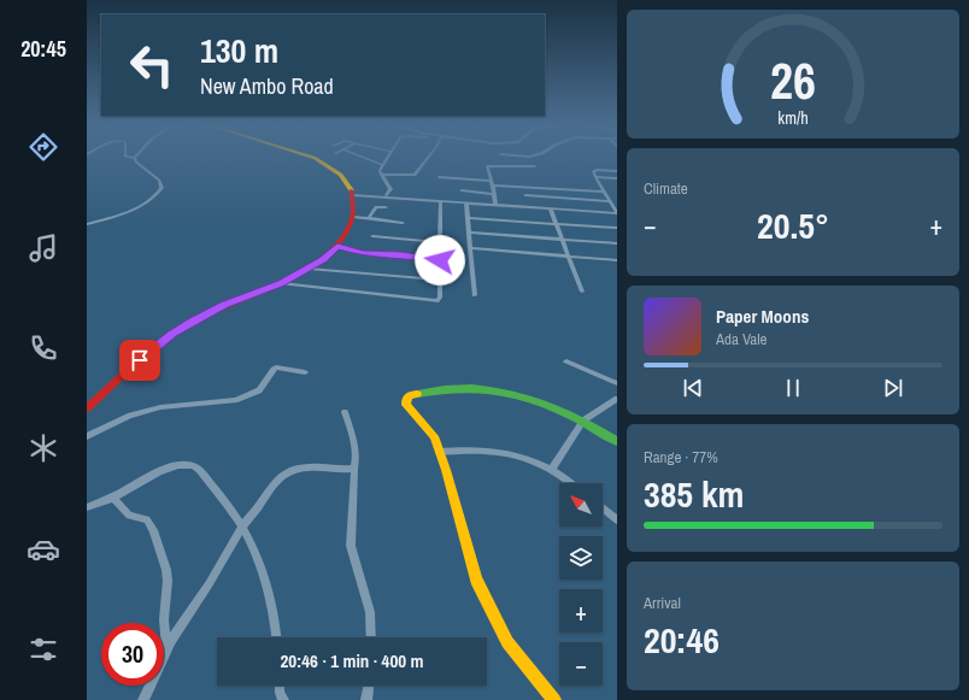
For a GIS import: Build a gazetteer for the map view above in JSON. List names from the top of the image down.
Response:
{
  "north": "top left",
  "page": {
    "tabs": "20:45",
    "turn": ["130 m", "New Ambo Road"],
    "tile": [
      "Climate",
      ["Range · 77%", "385 km"],
      ["Arrival", "20:46"]
    ],
    "heat": ["−", "20.5°", "+"],
    "song": ["Paper Moons", "Ada Vale"],
    "map_buttons": ["+", "−"],
    "limit": "30",
    "trip": "20:46 · 1 min · 400 m",
    "gauge": ["26", "km/h"]
  }
}
